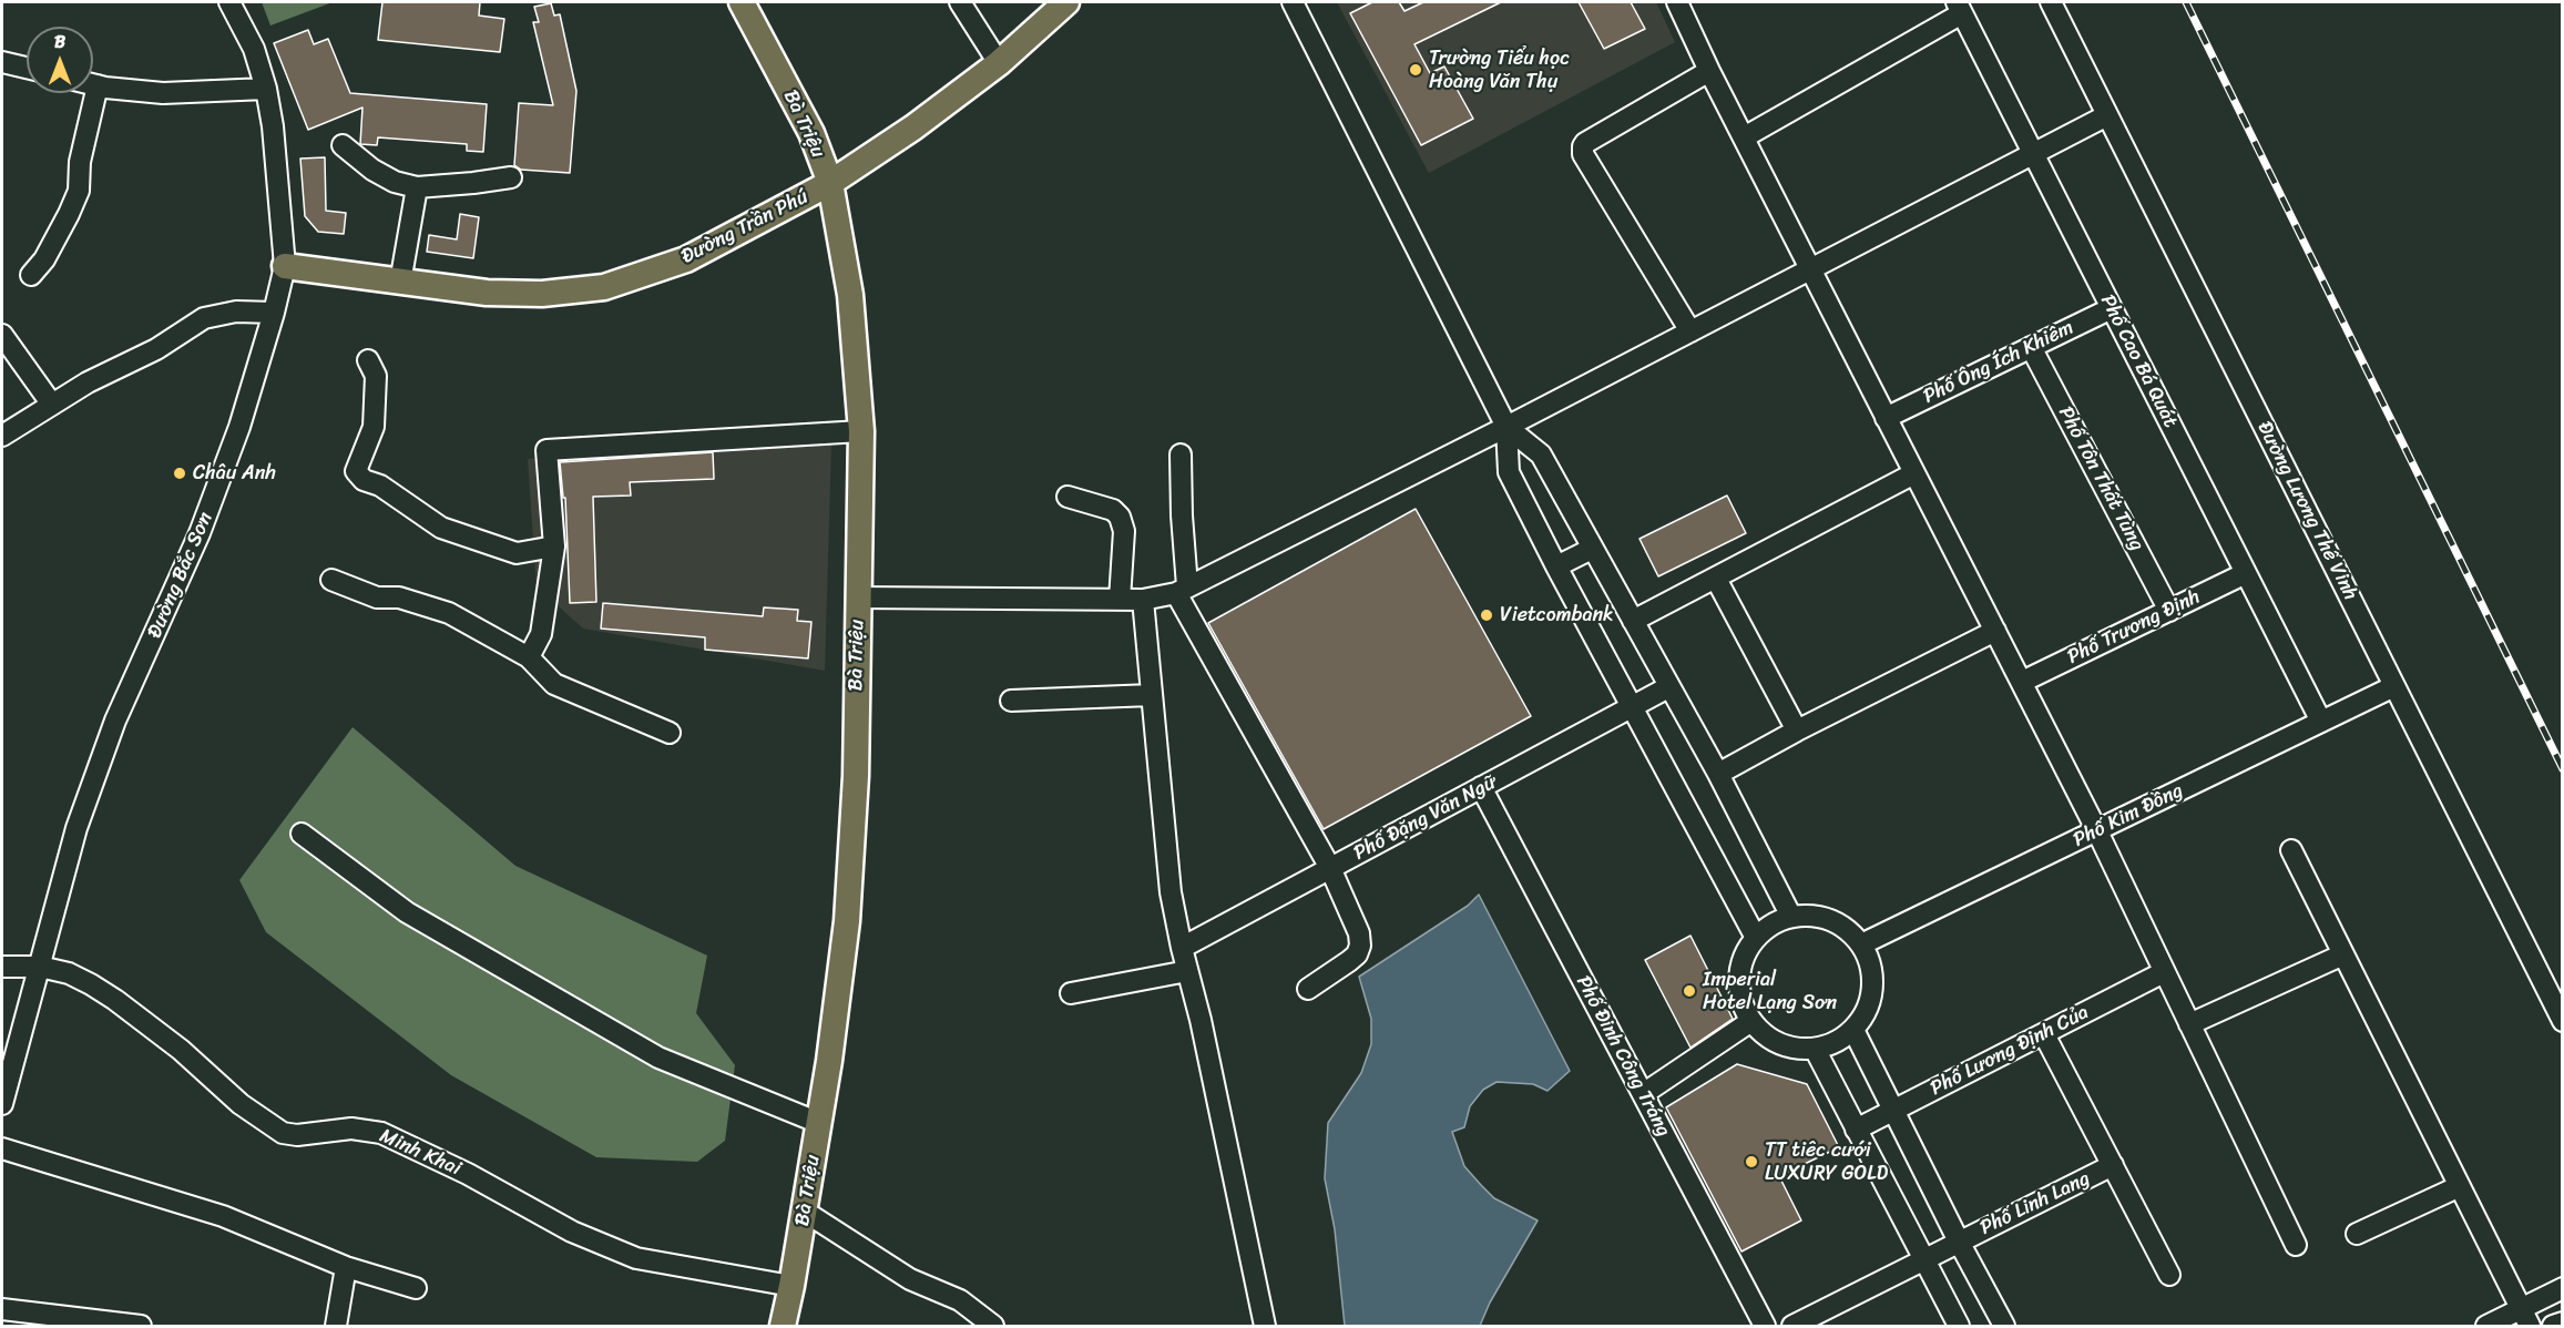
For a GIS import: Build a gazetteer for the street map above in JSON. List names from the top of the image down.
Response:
{
  "streets": {
    "main road": ["Bà Triệu", "Đường Trần Phú"],
    "street": [
      "Phố Cao Bá Quát",
      "Phố Ông Ích Khiêm",
      "Phố Tôn Thất Tùng",
      "Đường Lương Thế Vinh",
      "Đường Bắc Sơn",
      "Phố Trương Định",
      "Phố Kim Đồng",
      "Phố Đặng Văn Ngữ",
      "Phố Lương Định Của",
      "Phố Đinh Công Tráng",
      "Minh Khai",
      "Phố Linh Lang"
    ]
  },
  "crossings": [
    ["Bà Triệu", "Đường Trần Phú"],
    ["Bà Triệu", "Minh Khai"],
    ["Đường Trần Phú", "Đường Bắc Sơn"],
    ["Phố Cao Bá Quát", "Phố Ông Ích Khiêm"],
    ["Phố Cao Bá Quát", "Phố Trương Định"],
    ["Phố Cao Bá Quát", "Phố Kim Đồng"],
    ["Phố Ông Ích Khiêm", "Phố Tôn Thất Tùng"],
    ["Phố Tôn Thất Tùng", "Phố Trương Định"],
    ["Đường Lương Thế Vinh", "Phố Kim Đồng"],
    ["Đường Bắc Sơn", "Minh Khai"],
    ["Phố Đặng Văn Ngữ", "Phố Đinh Công Tráng"],
    ["Phố Lương Định Của", "Phố Linh Lang"]
  ],
  "places": [
    "Trường Tiểu học Hoàng Văn Thụ",
    "Châu Anh",
    "Vietcombank",
    "Imperial Hotel Lạng Sơn",
    "TT tiêc cưới LUXURY GOLD"
  ],
  "north": "top"
}
